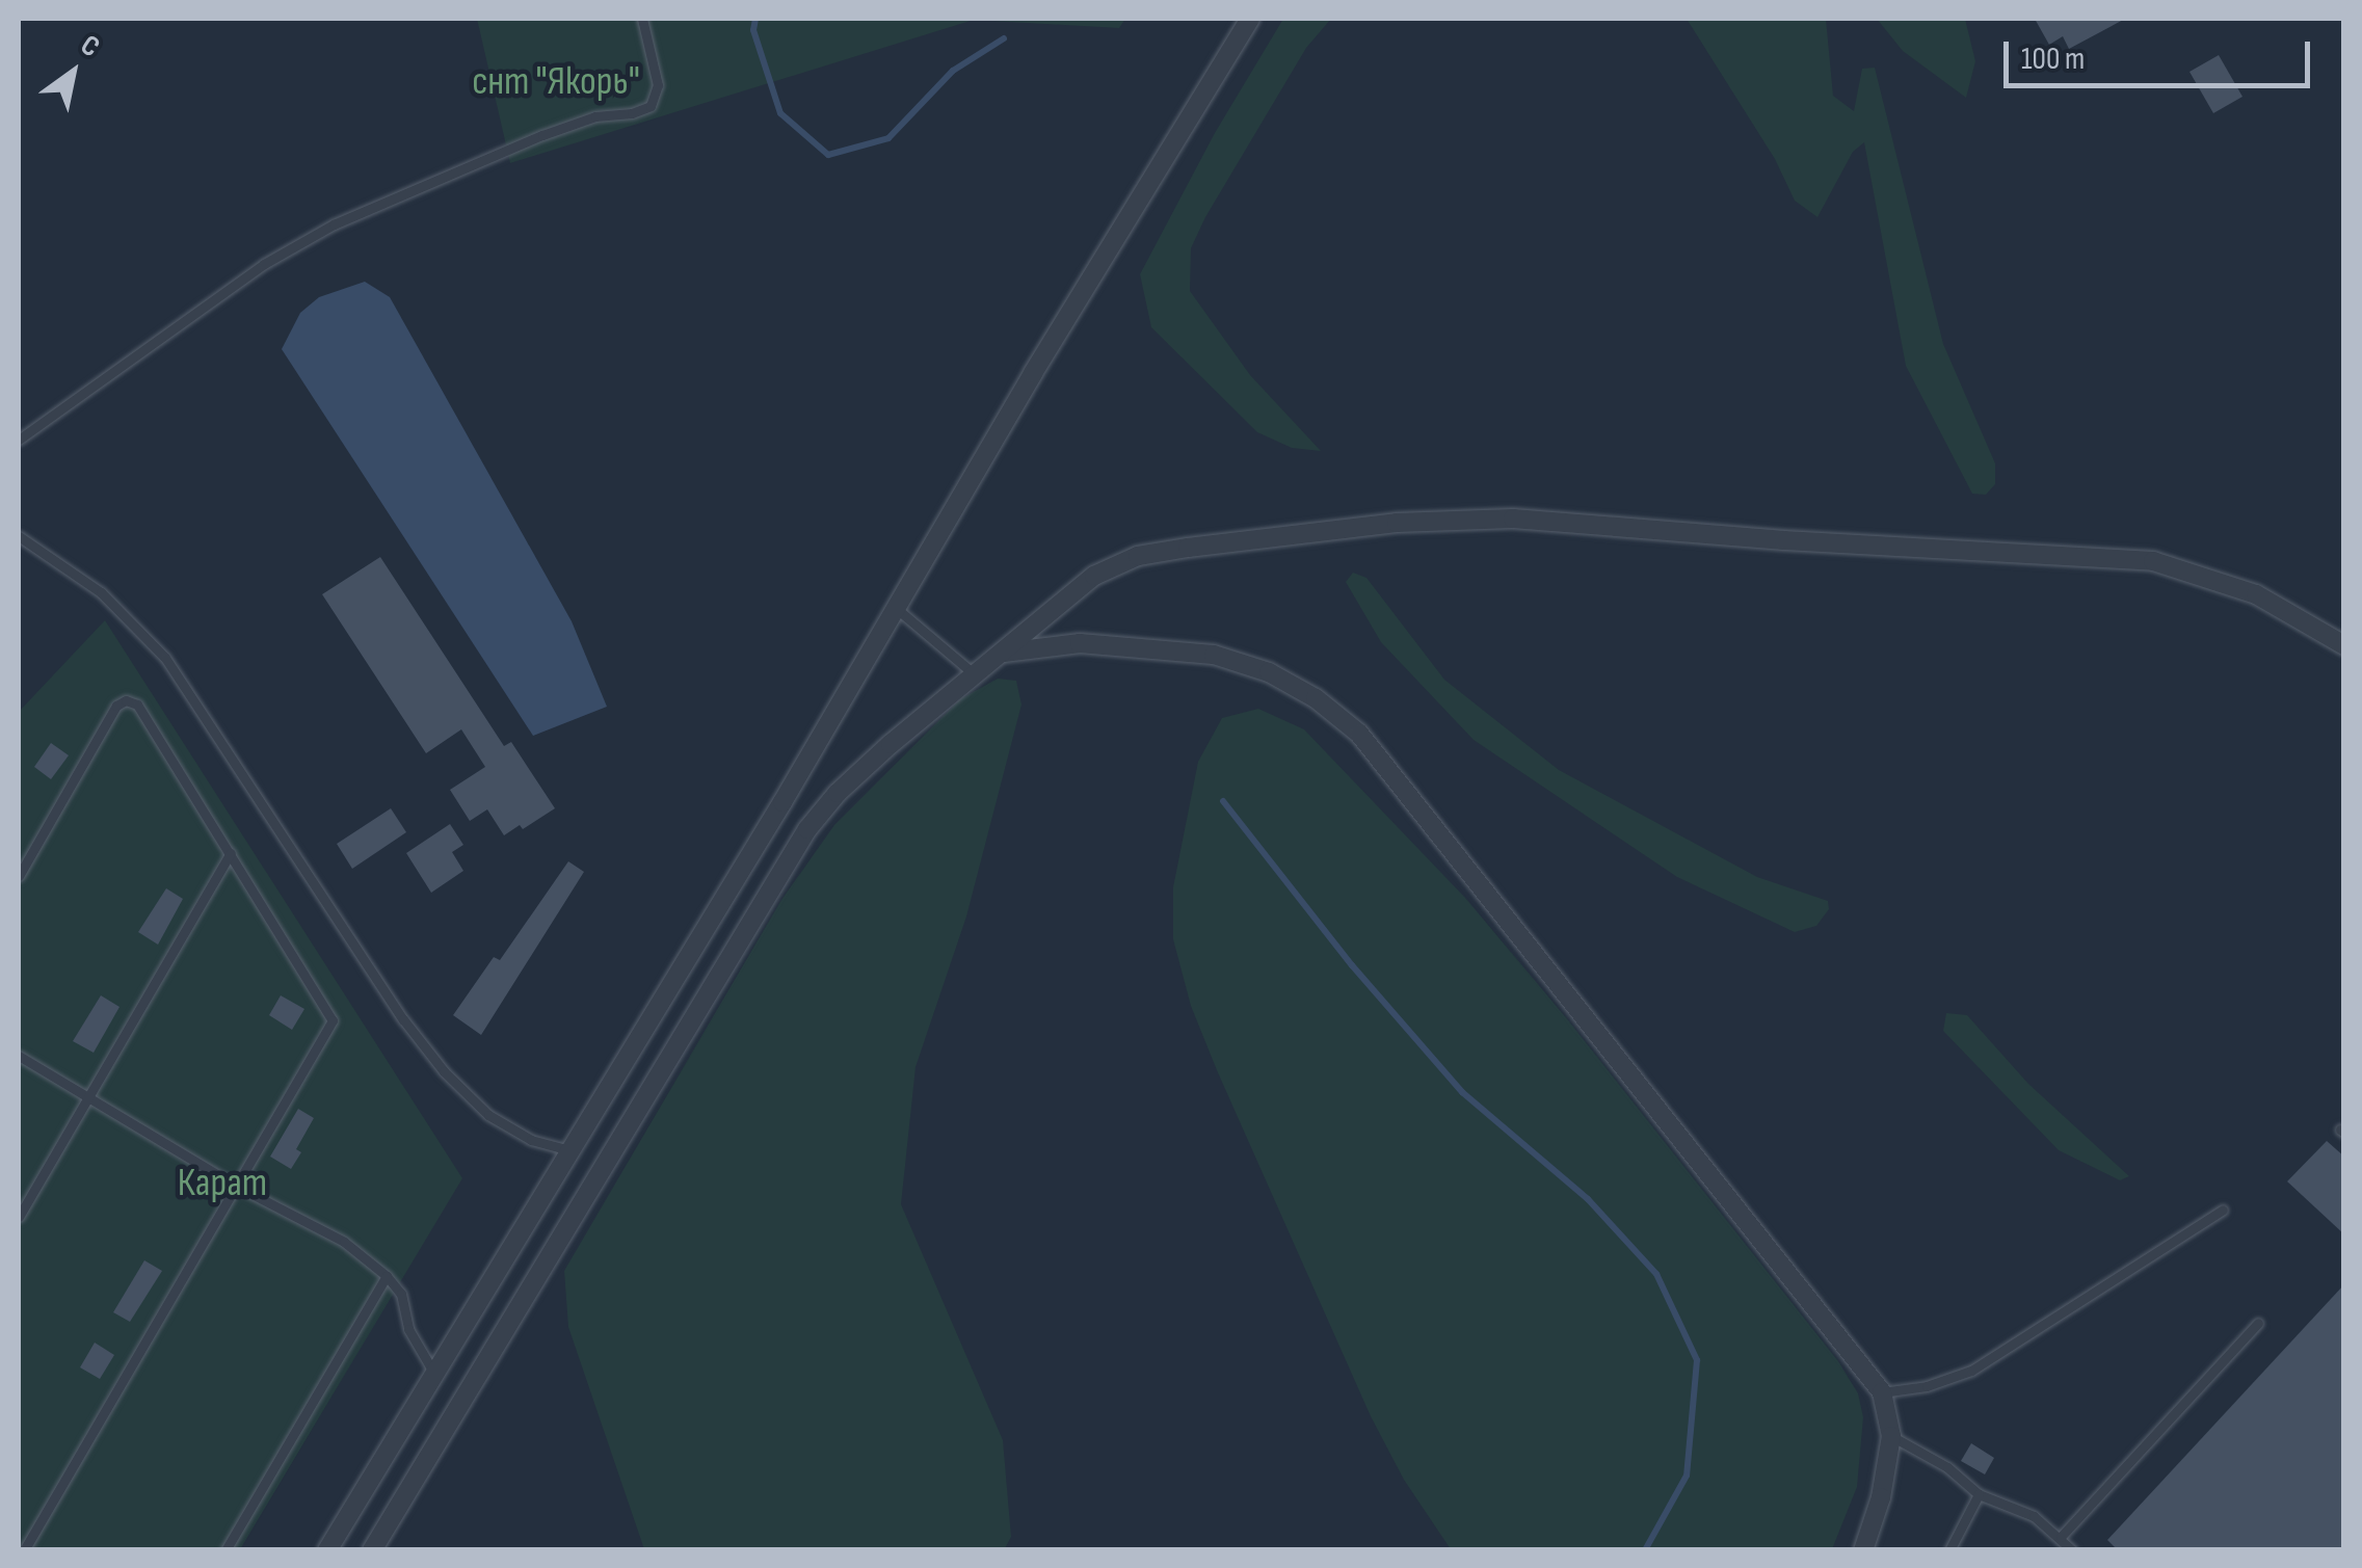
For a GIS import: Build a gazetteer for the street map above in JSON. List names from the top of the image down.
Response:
{
  "parks": ["снт \"Якорь\"", "Карат"],
  "scale_bar": "100 m",
  "north": "top right"
}
